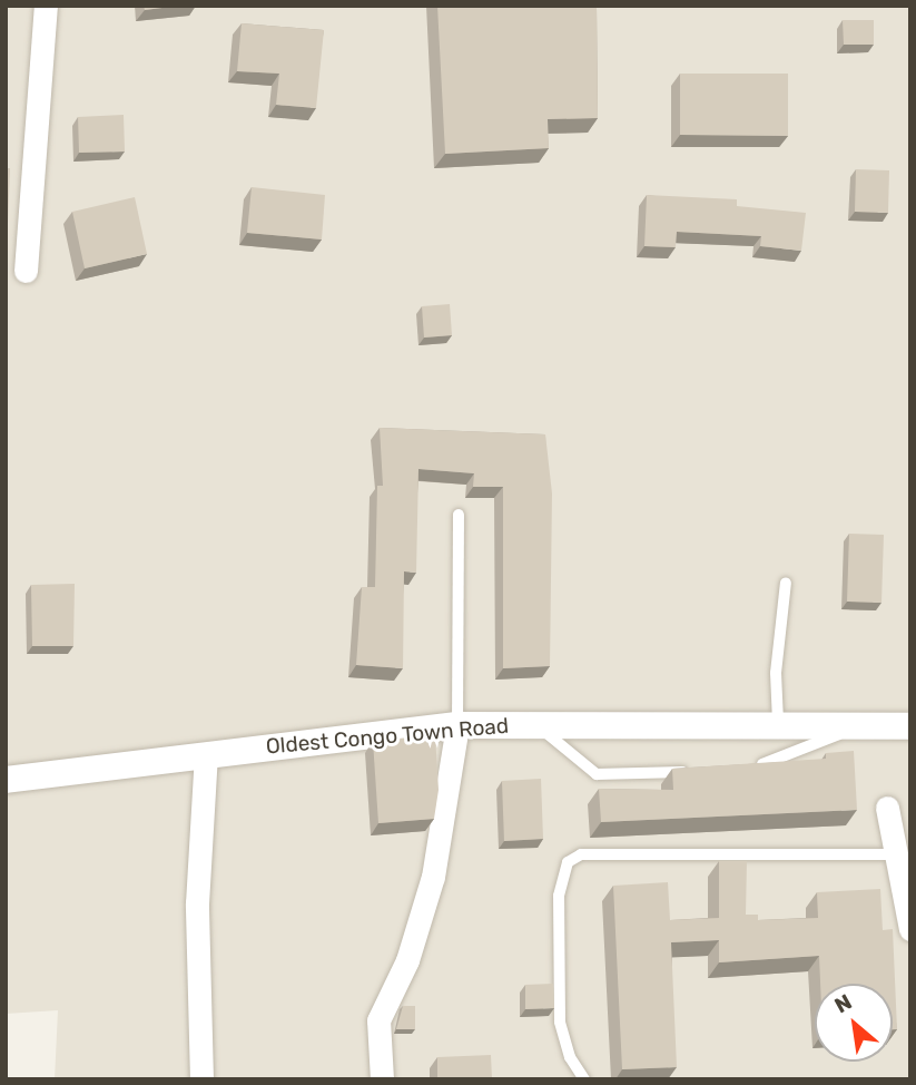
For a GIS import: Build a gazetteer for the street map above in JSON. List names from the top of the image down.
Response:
{
  "streets": {
    "street": ["Oldest Congo Town Road"]
  },
  "north": "top left"
}
